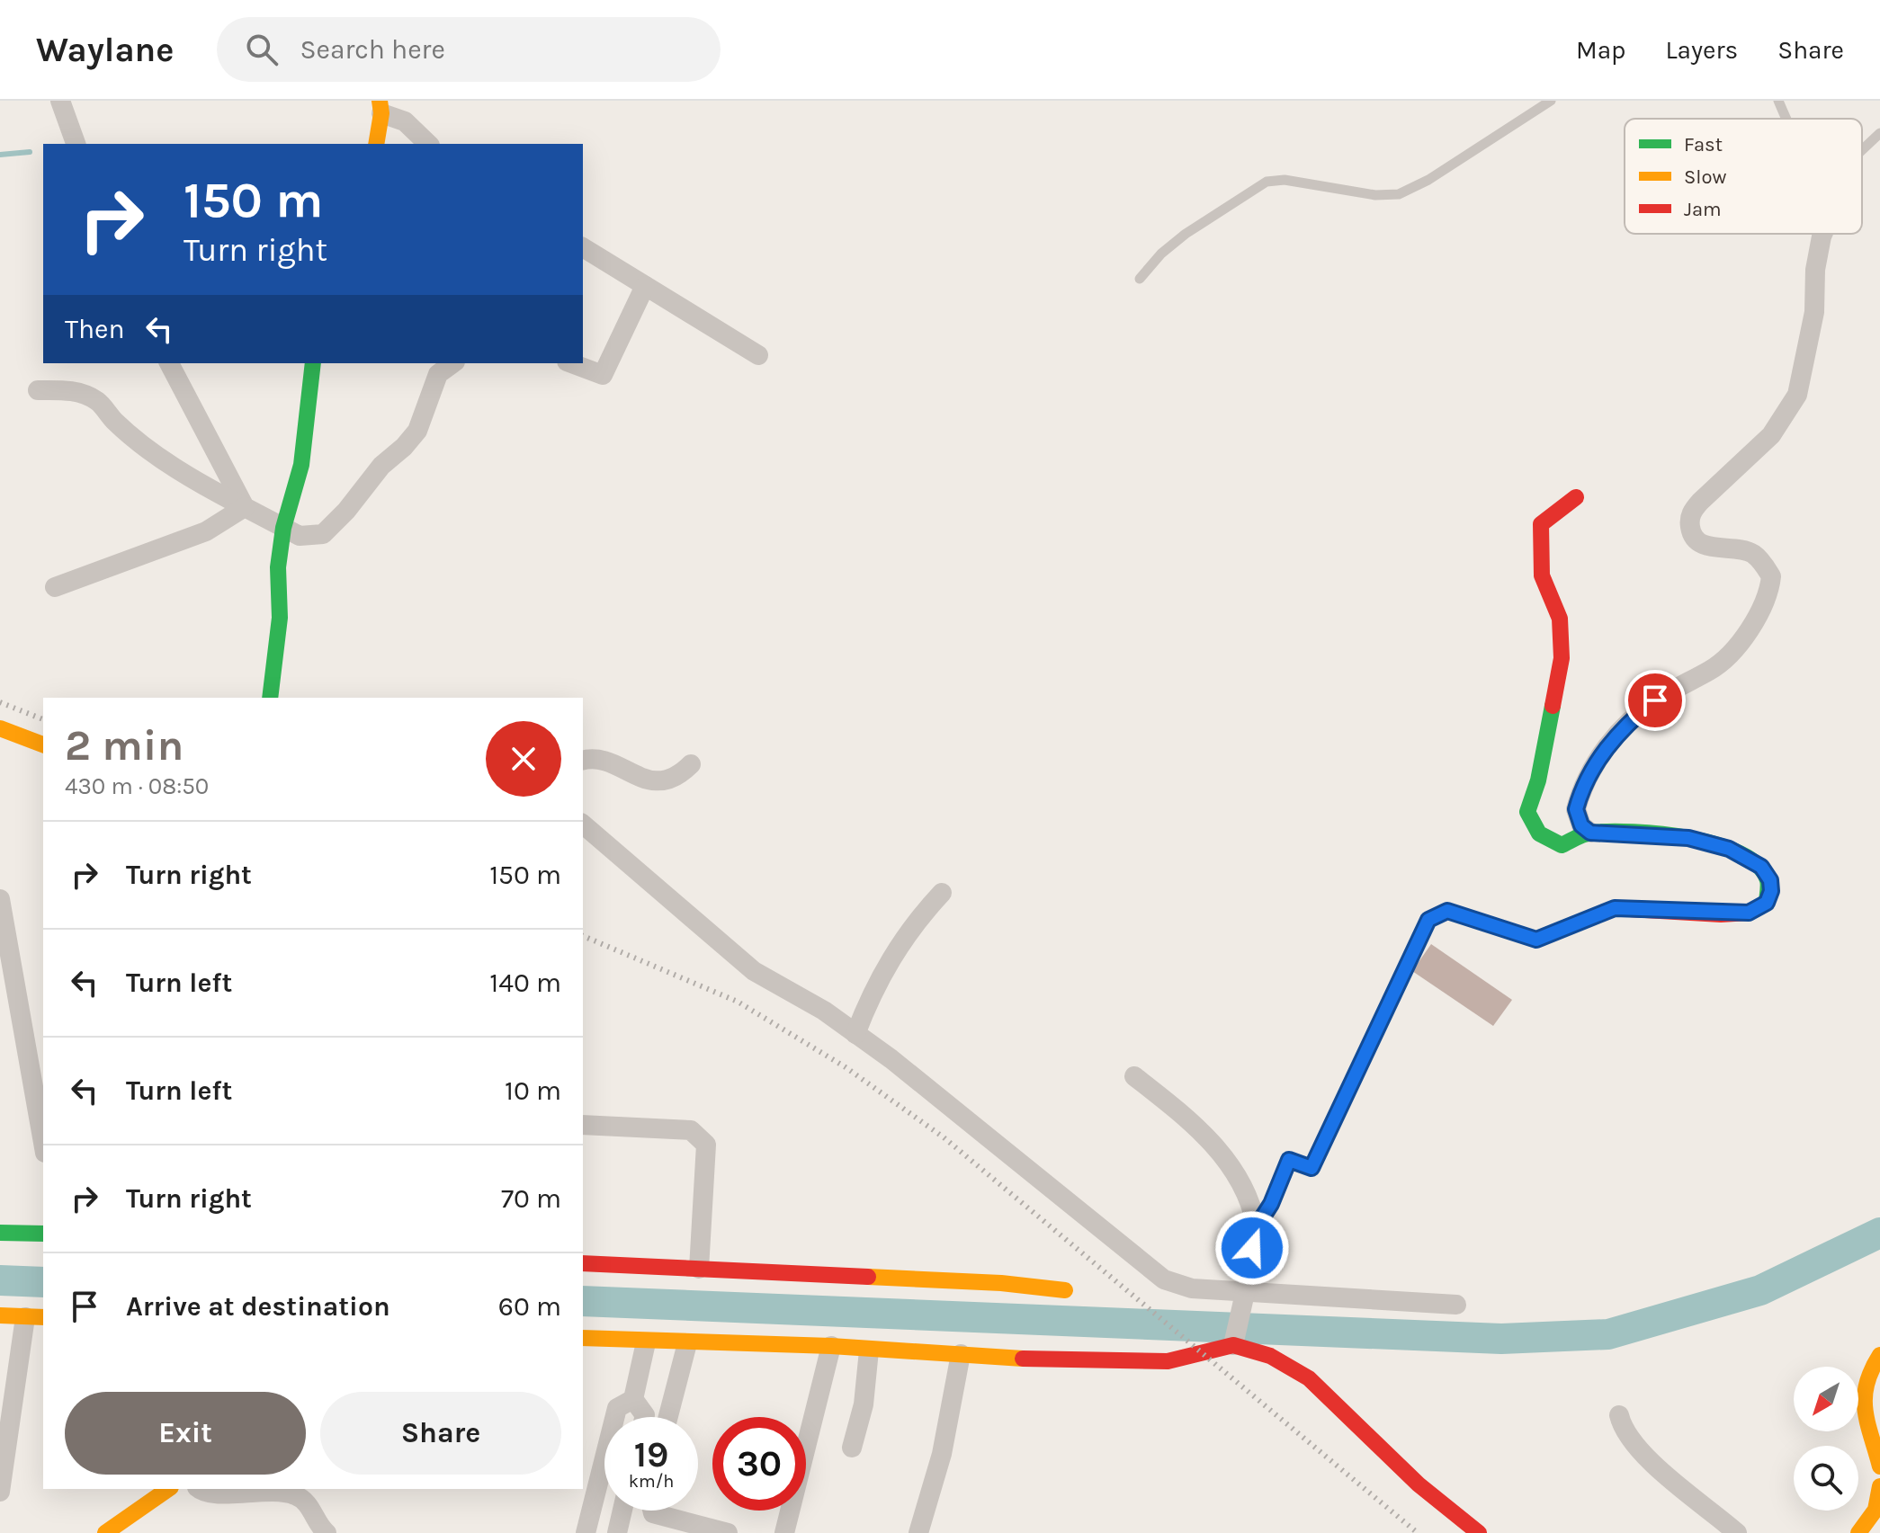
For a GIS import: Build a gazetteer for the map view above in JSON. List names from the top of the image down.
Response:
{
  "legend": ["Fast", "Slow", "Jam"],
  "north": "bottom left",
  "page": {
    "header": "Waylane",
    "search": "Search here",
    "nav": ["Map", "Layers", "Share"],
    "turn": ["150 m", "Turn right"],
    "then": "Then",
    "heading": ["2 min", "430 m · 08:50"],
    "list": [
      {
        "name": "Turn right",
        "value": "150 m"
      },
      {
        "name": "Turn left",
        "value": "140 m"
      },
      {
        "name": "Turn left",
        "value": "10 m"
      },
      {
        "name": "Turn right",
        "value": "70 m"
      },
      {
        "name": "Arrive at destination",
        "value": "60 m"
      }
    ],
    "buttons": ["Exit", "Share"],
    "speed": "19 km/h",
    "limit": "30"
  }
}
